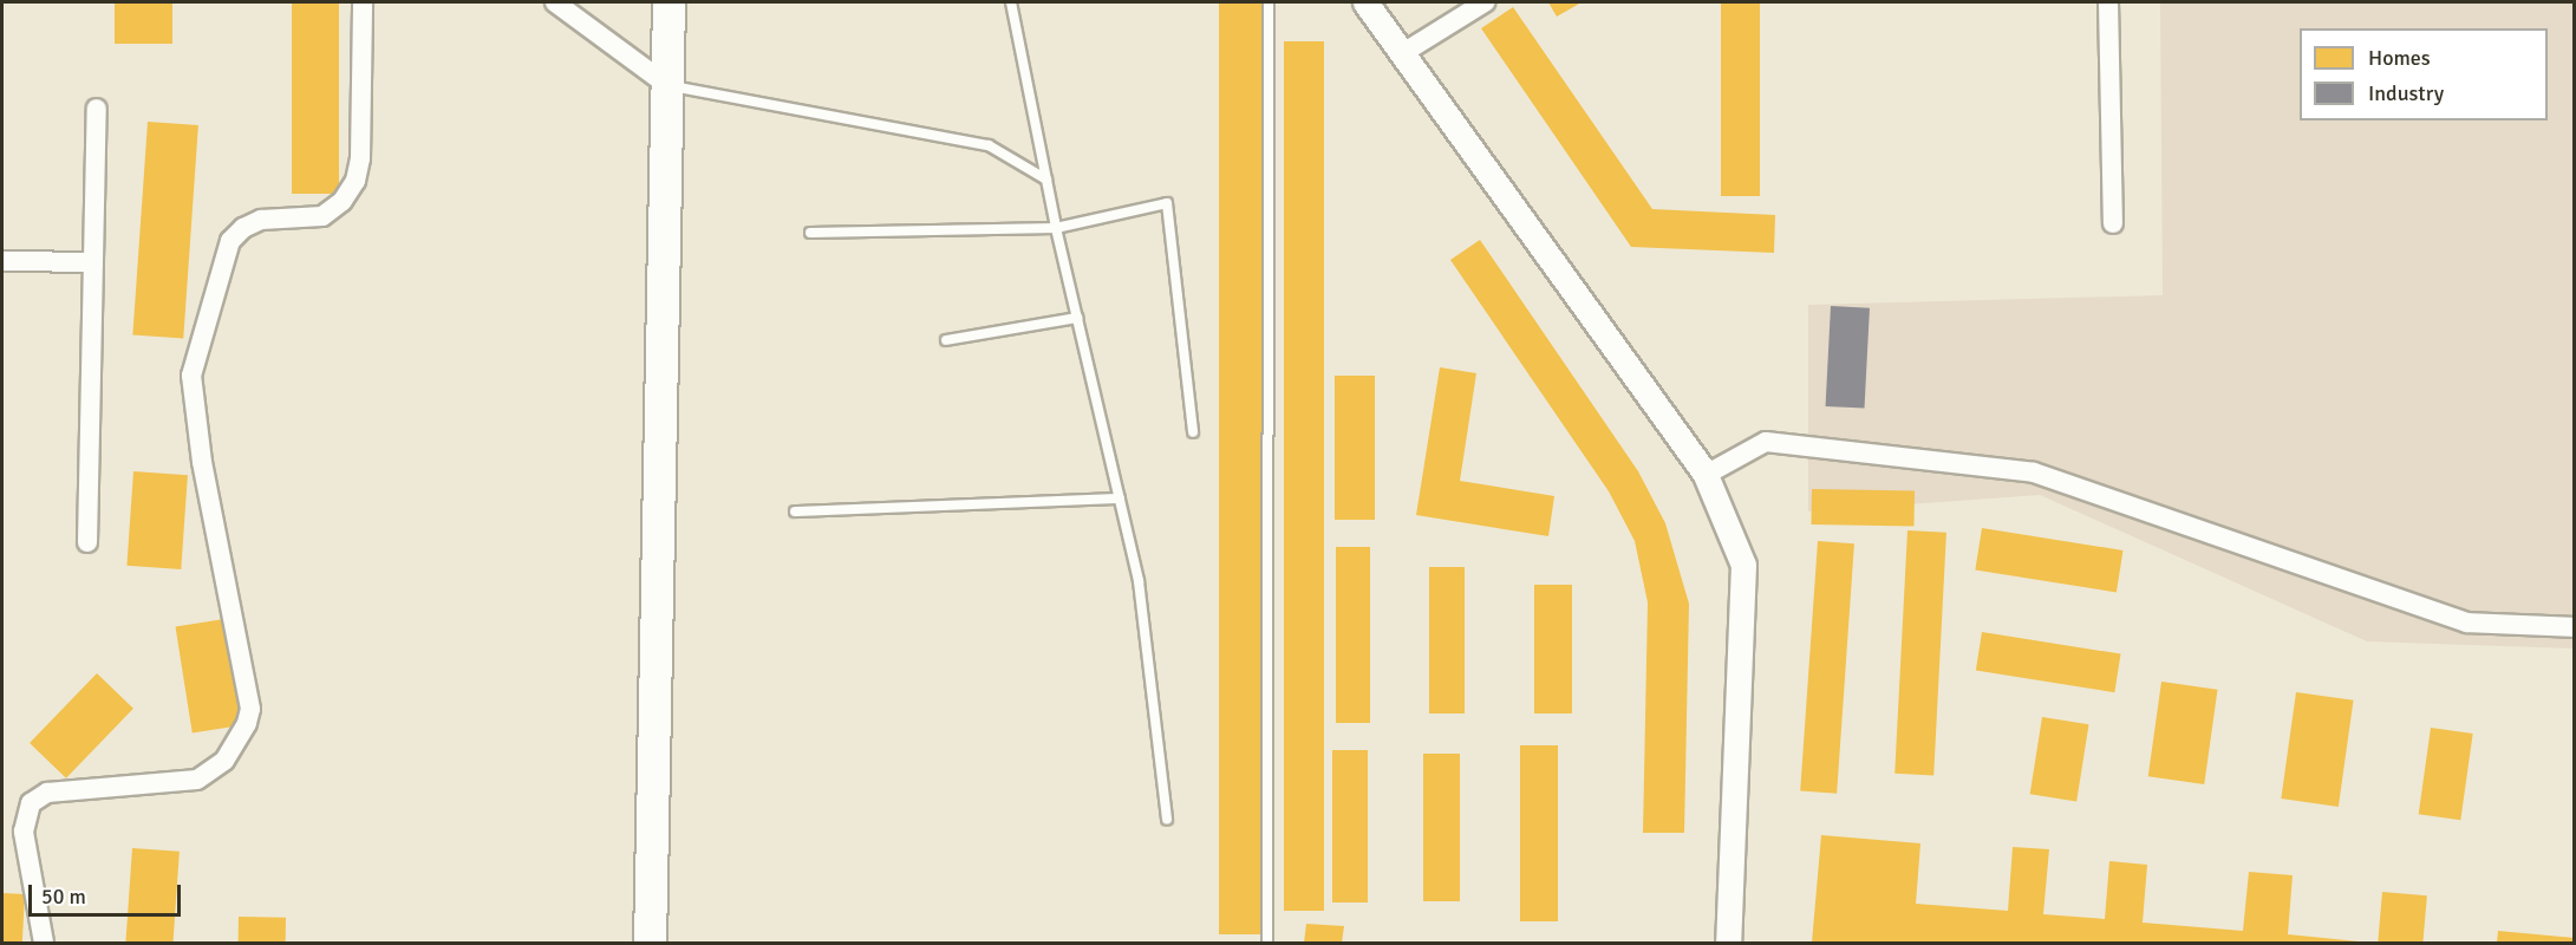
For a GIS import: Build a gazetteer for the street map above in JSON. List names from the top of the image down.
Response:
{
  "legend": ["Homes", "Industry"],
  "scale_bar": "50 m"
}
